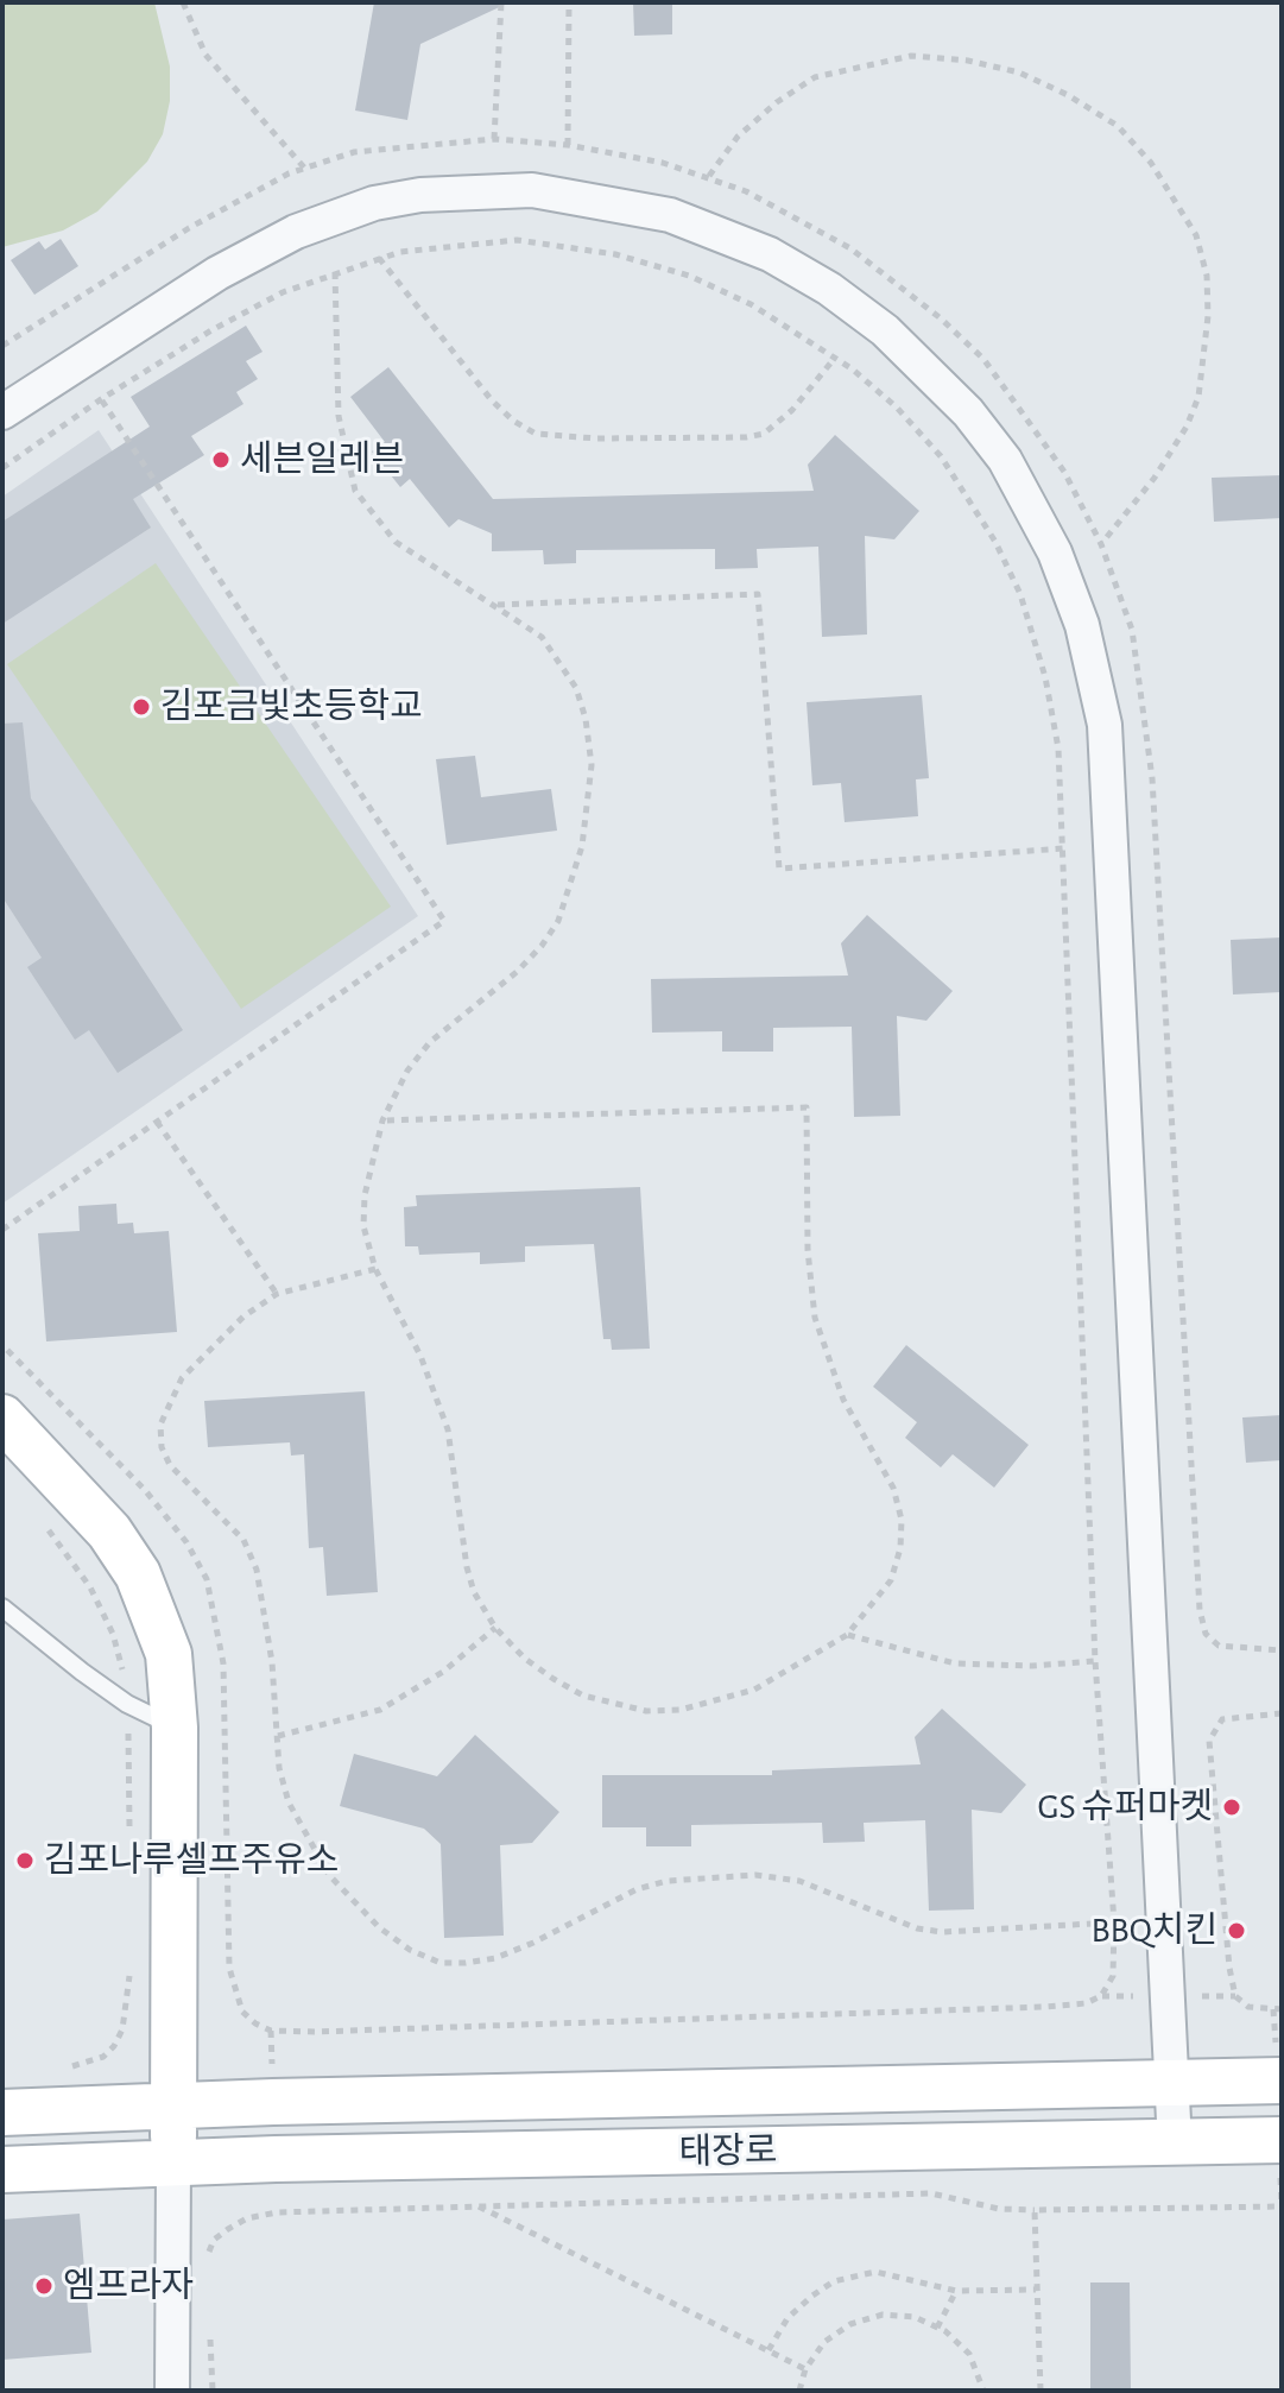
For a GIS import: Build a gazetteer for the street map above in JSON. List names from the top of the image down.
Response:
{
  "streets": {
    "street": ["태장로"]
  },
  "places": [
    "세븐일레븐",
    "김포금빛초등학교",
    "GS 슈퍼마켓",
    "김포나루셀프주유소",
    "BBQ치킨",
    "엠프라자"
  ]
}
